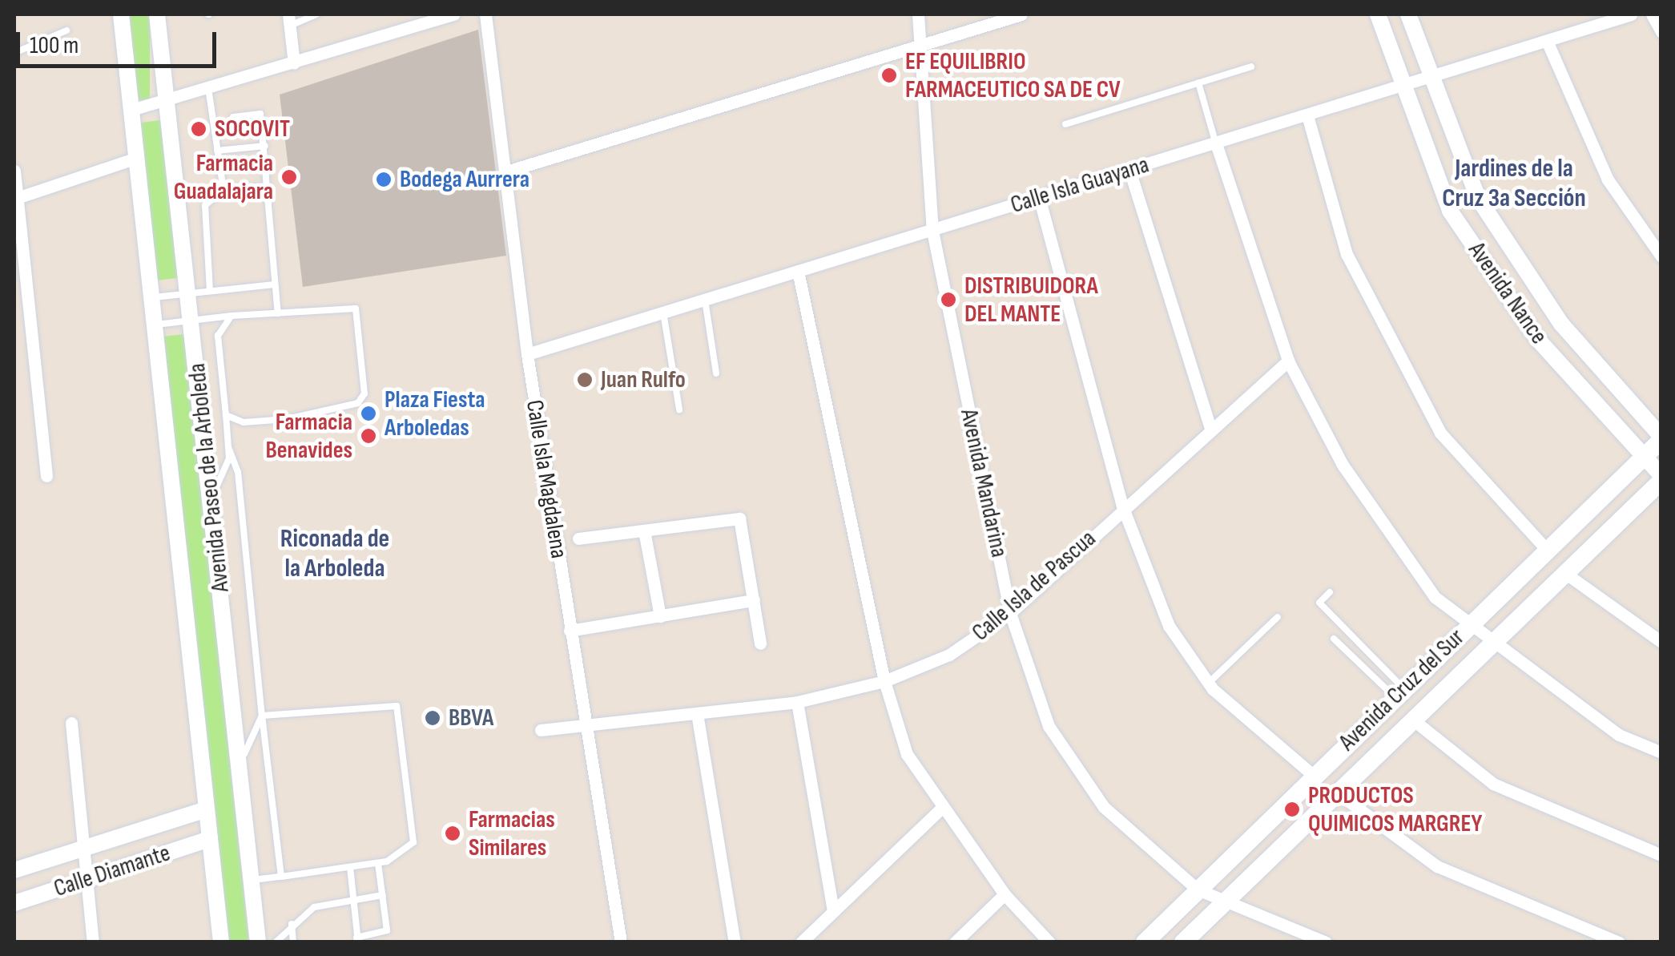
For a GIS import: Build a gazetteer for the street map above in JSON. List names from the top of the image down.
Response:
{
  "streets": {
    "main road": ["Avenida Cruz del Sur"],
    "street": [
      "Calle Isla Guayana",
      "Avenida Nance",
      "Avenida Paseo de la Arboleda",
      "Calle Isla Magdalena",
      "Avenida Mandarina",
      "Calle Isla de Pascua",
      "Calle Diamante"
    ]
  },
  "crossings": [
    ["Calle Isla Guayana", "Avenida Nance"],
    ["Calle Isla Guayana", "Calle Isla Magdalena"],
    ["Calle Isla Guayana", "Avenida Mandarina"],
    ["Avenida Nance", "Avenida Cruz del Sur"],
    ["Avenida Paseo de la Arboleda", "Calle Diamante"],
    ["Calle Isla Magdalena", "Calle Isla de Pascua"],
    ["Avenida Mandarina", "Calle Isla de Pascua"],
    ["Avenida Mandarina", "Avenida Cruz del Sur"]
  ],
  "districts": ["Jardines de la Cruz 3a Sección", "Riconada de la Arboleda"],
  "places": [
    "EF EQUILIBRIO FARMACEUTICO SA DE CV",
    "SOCOVIT",
    "Farmacia Guadalajara",
    "Bodega Aurrera",
    "DISTRIBUIDORA DEL MANTE",
    "Juan Rulfo",
    "Plaza Fiesta Arboledas",
    "Farmacia Benavides",
    "BBVA",
    "PRODUCTOS QUIMICOS MARGREY",
    "Farmacias Similares"
  ],
  "scale_bar": "100 m"
}
